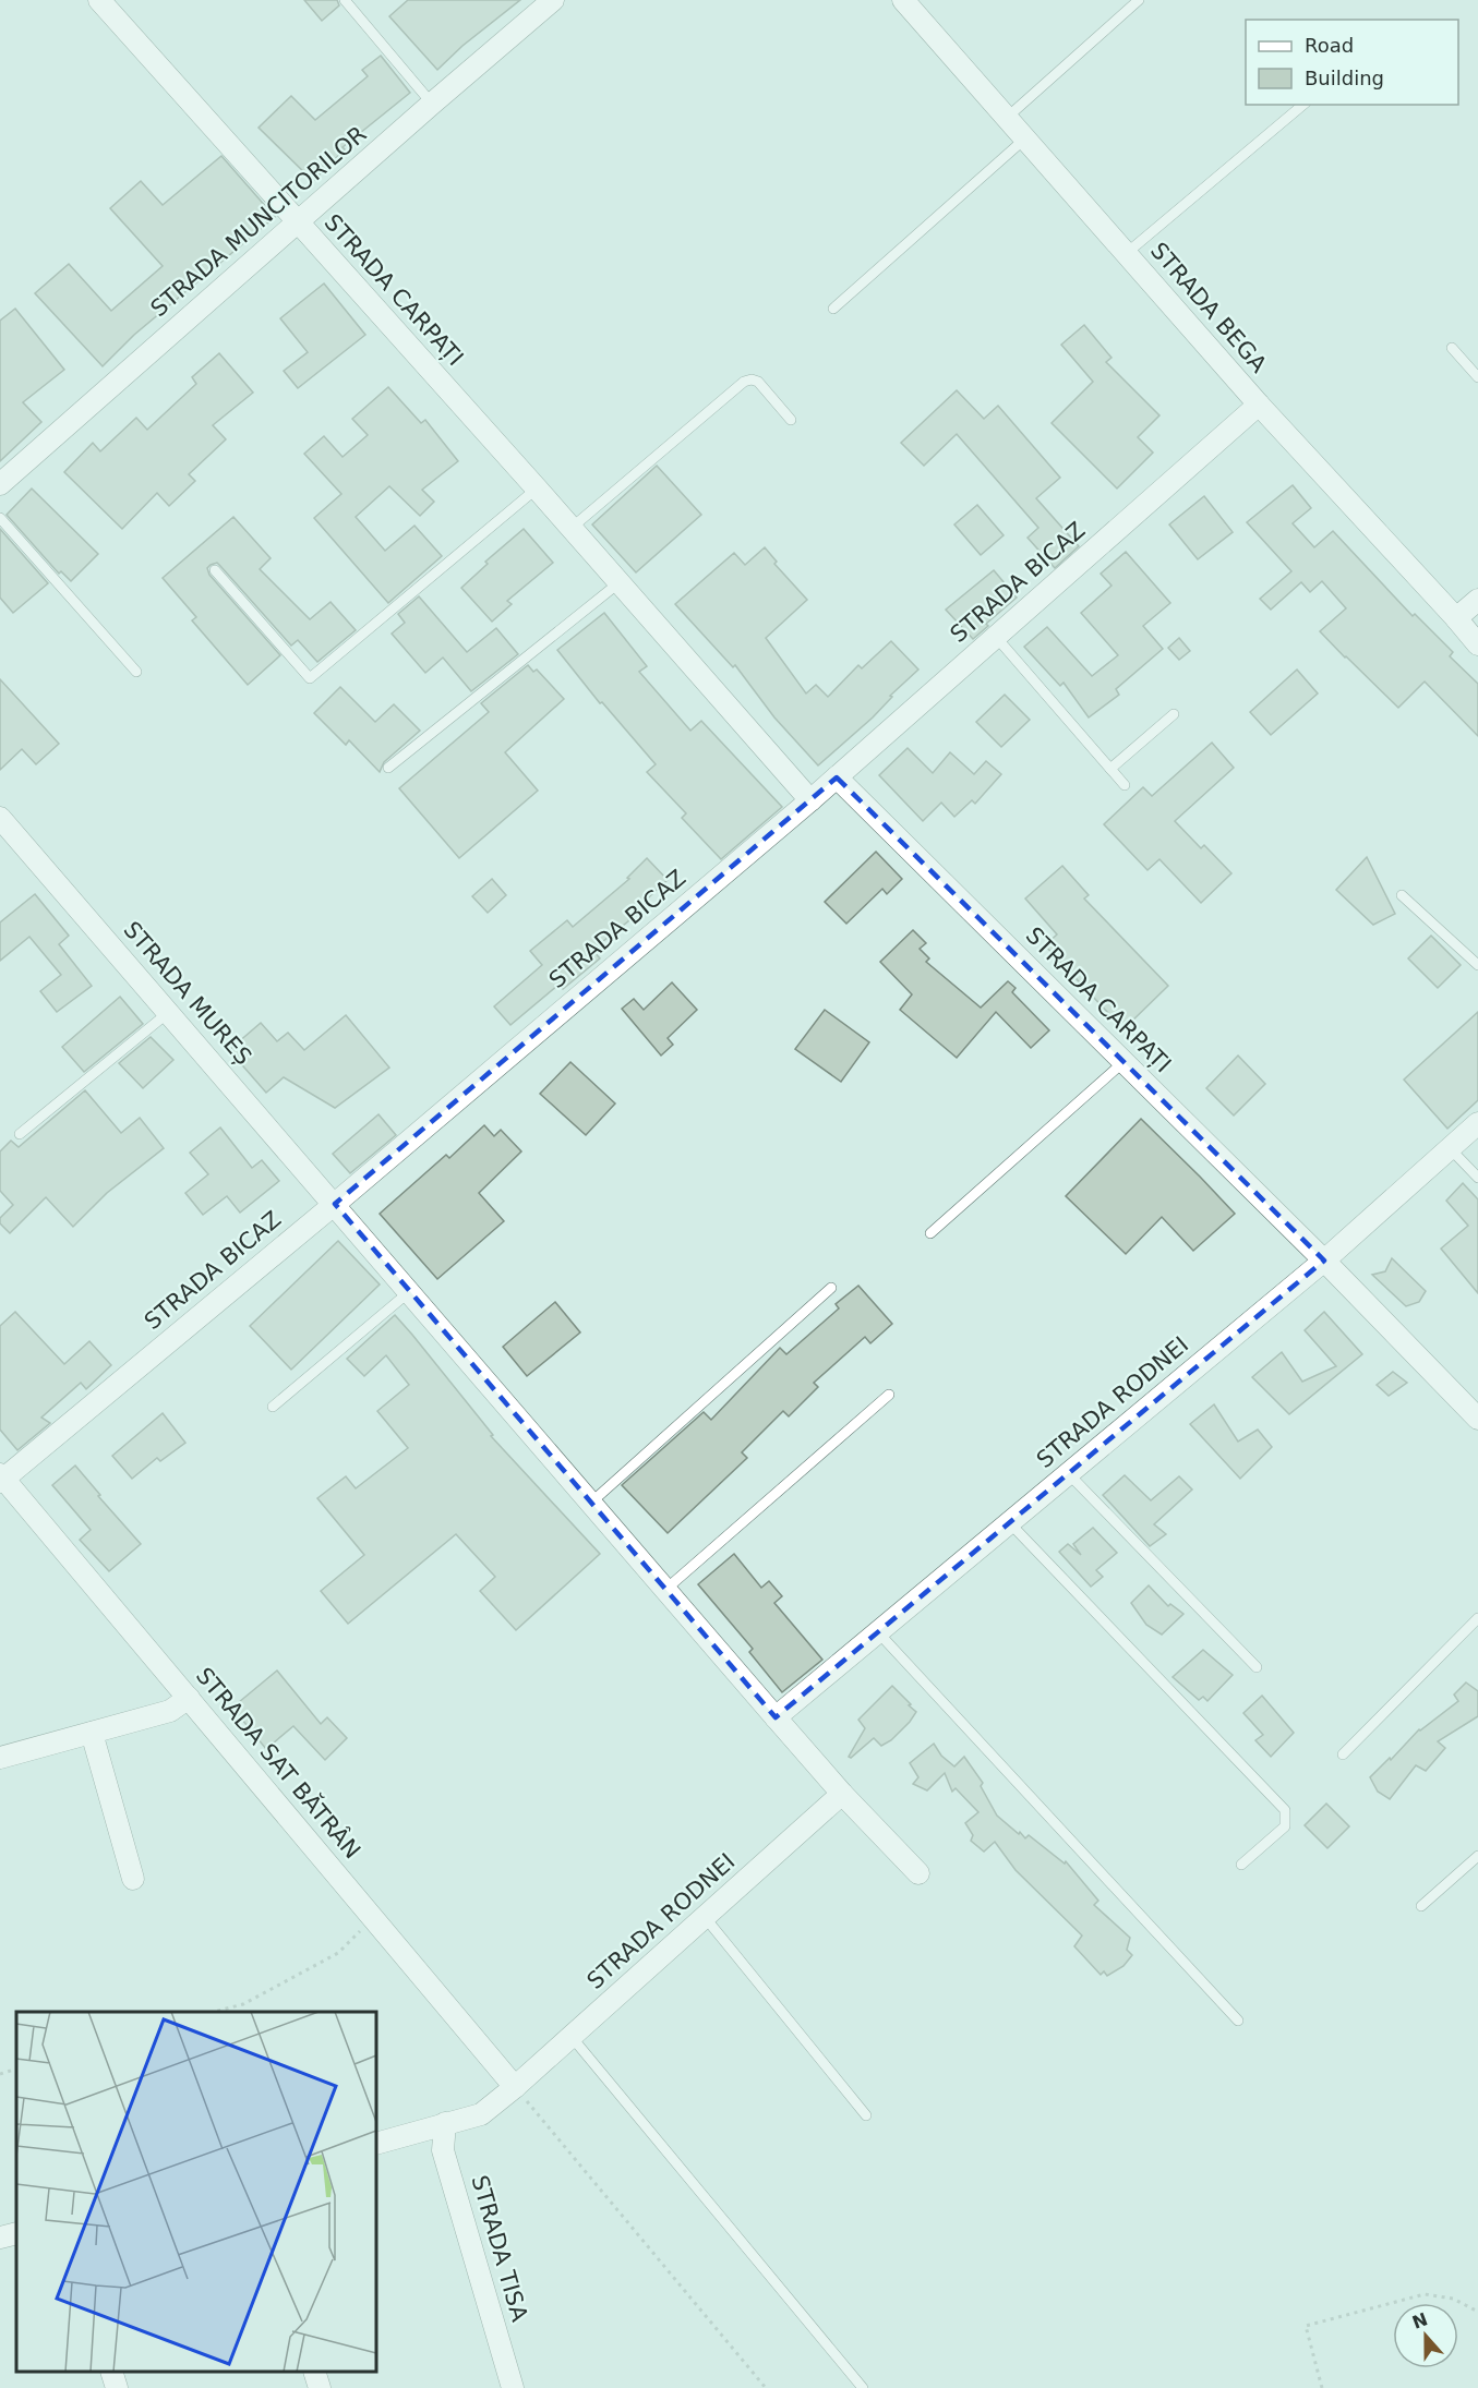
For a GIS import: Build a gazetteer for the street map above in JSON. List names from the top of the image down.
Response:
{
  "streets": {
    "street": [
      "STRADA MUNCITORILOR",
      "STRADA CARPAȚI",
      "STRADA BEGA",
      "STRADA BICAZ",
      "STRADA MUREȘ",
      "STRADA RODNEI",
      "STRADA SAT BĂTRÂN",
      "STRADA TISA"
    ]
  },
  "crossings": [
    ["STRADA MUNCITORILOR", "STRADA CARPAȚI"],
    ["STRADA CARPAȚI", "STRADA BICAZ"],
    ["STRADA CARPAȚI", "STRADA RODNEI"],
    ["STRADA BEGA", "STRADA BICAZ"],
    ["STRADA BICAZ", "STRADA MUREȘ"],
    ["STRADA BICAZ", "STRADA SAT BĂTRÂN"],
    ["STRADA MUREȘ", "STRADA RODNEI"],
    ["STRADA RODNEI", "STRADA SAT BĂTRÂN"],
    ["STRADA RODNEI", "STRADA TISA"]
  ],
  "legend": ["Road", "Building"],
  "north": "top"
}
